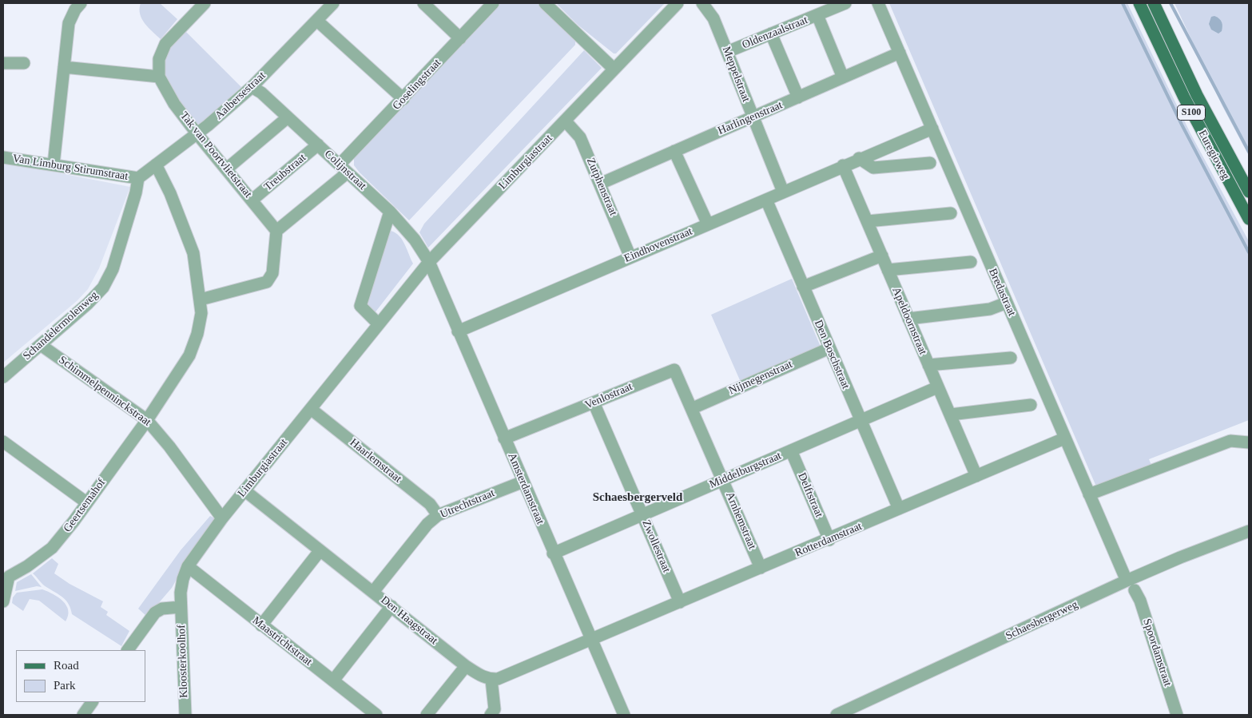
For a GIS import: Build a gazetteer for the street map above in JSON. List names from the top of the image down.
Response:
{
  "streets": {
    "main road": ["S100", "Euregioweg"],
    "street": [
      "Oldenzaalstraat",
      "Meppelstraat",
      "Goselingstraat",
      "Aalbersestraat",
      "Harlingenstraat",
      "Tak van Poortvlietstraat",
      "Limburgiastraat",
      "Van Limburg Stirumstraat",
      "Colijnstraat",
      "Treubstraat",
      "Zutphenstraat",
      "Eindhovenstraat",
      "Bredastraat",
      "Apeldoornstraat",
      "Schandelermolenweg",
      "Den Boschstraat",
      "Nijmegenstraat",
      "Schimmelpenninckstraat",
      "Venlostraat",
      "Haarlemstraat",
      "Middelburgstraat",
      "Amsterdamstraat",
      "Delftstraat",
      "Utrechtstraat",
      "Geertsemahof",
      "Arnhemstraat",
      "Rotterdamstraat",
      "Zwollestraat",
      "Den Haagstraat",
      "Schaesbergerweg",
      "Maastrichtstraat",
      "Spoordamstraat",
      "Kloosterkoolhof"
    ]
  },
  "crossings": [
    ["Oldenzaalstraat", "Meppelstraat"],
    ["Meppelstraat", "Harlingenstraat"],
    ["Meppelstraat", "Eindhovenstraat"],
    ["Goselingstraat", "Tak van Poortvlietstraat"],
    ["Goselingstraat", "Colijnstraat"],
    ["Aalbersestraat", "Tak van Poortvlietstraat"],
    ["Aalbersestraat", "Van Limburg Stirumstraat"],
    ["Aalbersestraat", "Colijnstraat"],
    ["Aalbersestraat", "Schandelermolenweg"],
    ["Harlingenstraat", "Zutphenstraat"],
    ["Harlingenstraat", "Bredastraat"],
    ["Tak van Poortvlietstraat", "Treubstraat"],
    ["Limburgiastraat", "Colijnstraat"],
    ["Limburgiastraat", "Zutphenstraat"],
    ["Limburgiastraat", "Schimmelpenninckstraat"],
    ["Limburgiastraat", "Haarlemstraat"],
    ["Limburgiastraat", "Amsterdamstraat"],
    ["Limburgiastraat", "Den Haagstraat"],
    ["Limburgiastraat", "Maastrichtstraat"],
    ["Limburgiastraat", "Kloosterkoolhof"],
    ["Van Limburg Stirumstraat", "Schandelermolenweg"],
    ["Colijnstraat", "Treubstraat"],
    ["Colijnstraat", "Amsterdamstraat"],
    ["Zutphenstraat", "Eindhovenstraat"],
    ["Eindhovenstraat", "Bredastraat"],
    ["Eindhovenstraat", "Apeldoornstraat"],
    ["Eindhovenstraat", "Den Boschstraat"],
    ["Eindhovenstraat", "Amsterdamstraat"],
    ["Bredastraat", "Rotterdamstraat"],
    ["Bredastraat", "Schaesbergerweg"],
    ["Apeldoornstraat", "Middelburgstraat"],
    ["Apeldoornstraat", "Rotterdamstraat"],
    ["Schandelermolenweg", "Schimmelpenninckstraat"],
    ["Den Boschstraat", "Nijmegenstraat"],
    ["Den Boschstraat", "Middelburgstraat"],
    ["Den Boschstraat", "Rotterdamstraat"],
    ["Nijmegenstraat", "Venlostraat"],
    ["Nijmegenstraat", "Arnhemstraat"],
    ["Schimmelpenninckstraat", "Geertsemahof"],
    ["Venlostraat", "Amsterdamstraat"],
    ["Venlostraat", "Arnhemstraat"],
    ["Venlostraat", "Zwollestraat"],
    ["Haarlemstraat", "Utrechtstraat"],
    ["Middelburgstraat", "Amsterdamstraat"],
    ["Middelburgstraat", "Delftstraat"],
    ["Middelburgstraat", "Arnhemstraat"],
    ["Middelburgstraat", "Zwollestraat"],
    ["Amsterdamstraat", "Utrechtstraat"],
    ["Amsterdamstraat", "Rotterdamstraat"],
    ["Delftstraat", "Rotterdamstraat"],
    ["Utrechtstraat", "Den Haagstraat"],
    ["Arnhemstraat", "Rotterdamstraat"],
    ["Rotterdamstraat", "Zwollestraat"]
  ],
  "districts": ["Schaesbergerveld"],
  "legend": ["Road", "Park"]
}
